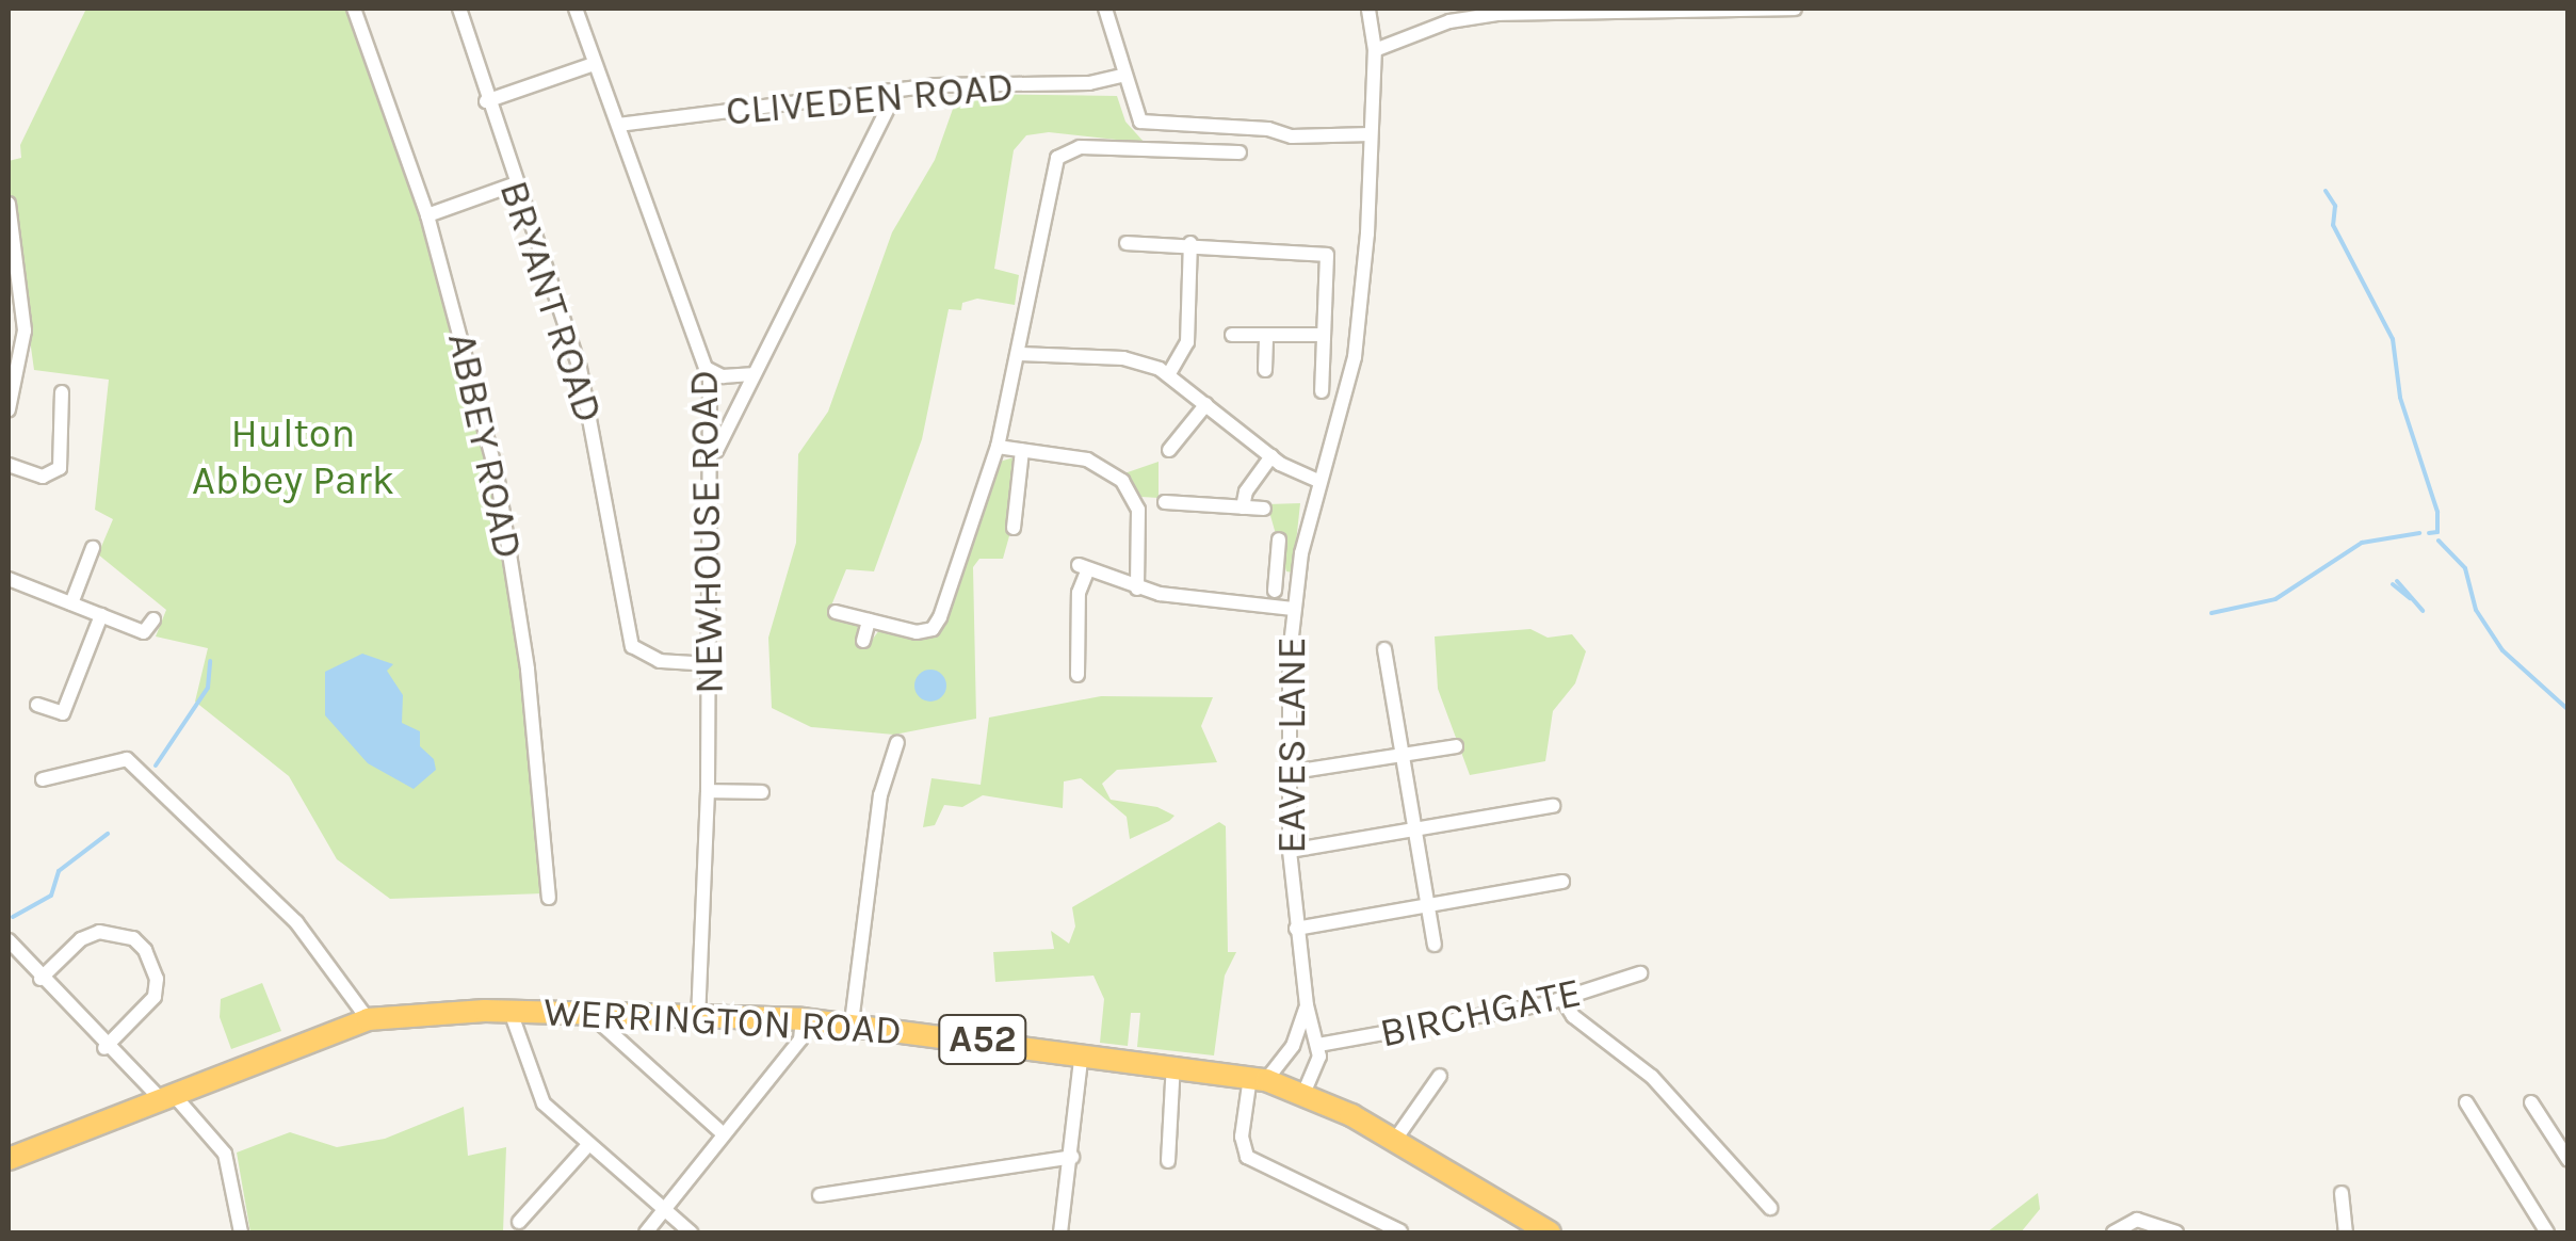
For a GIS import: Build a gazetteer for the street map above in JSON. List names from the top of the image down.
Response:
{
  "streets": {
    "highway": ["WERRINGTON ROAD", "A52"],
    "street": [
      "CLIVEDEN ROAD",
      "BRYANT ROAD",
      "ABBEY ROAD",
      "NEWHOUSE ROAD",
      "EAVES LANE",
      "BIRCHGATE"
    ]
  },
  "crossings": [
    ["CLIVEDEN ROAD", "NEWHOUSE ROAD"],
    ["BRYANT ROAD", "NEWHOUSE ROAD"],
    ["NEWHOUSE ROAD", "WERRINGTON ROAD"],
    ["EAVES LANE", "BIRCHGATE"]
  ],
  "parks": ["Hulton Abbey Park"]
}
